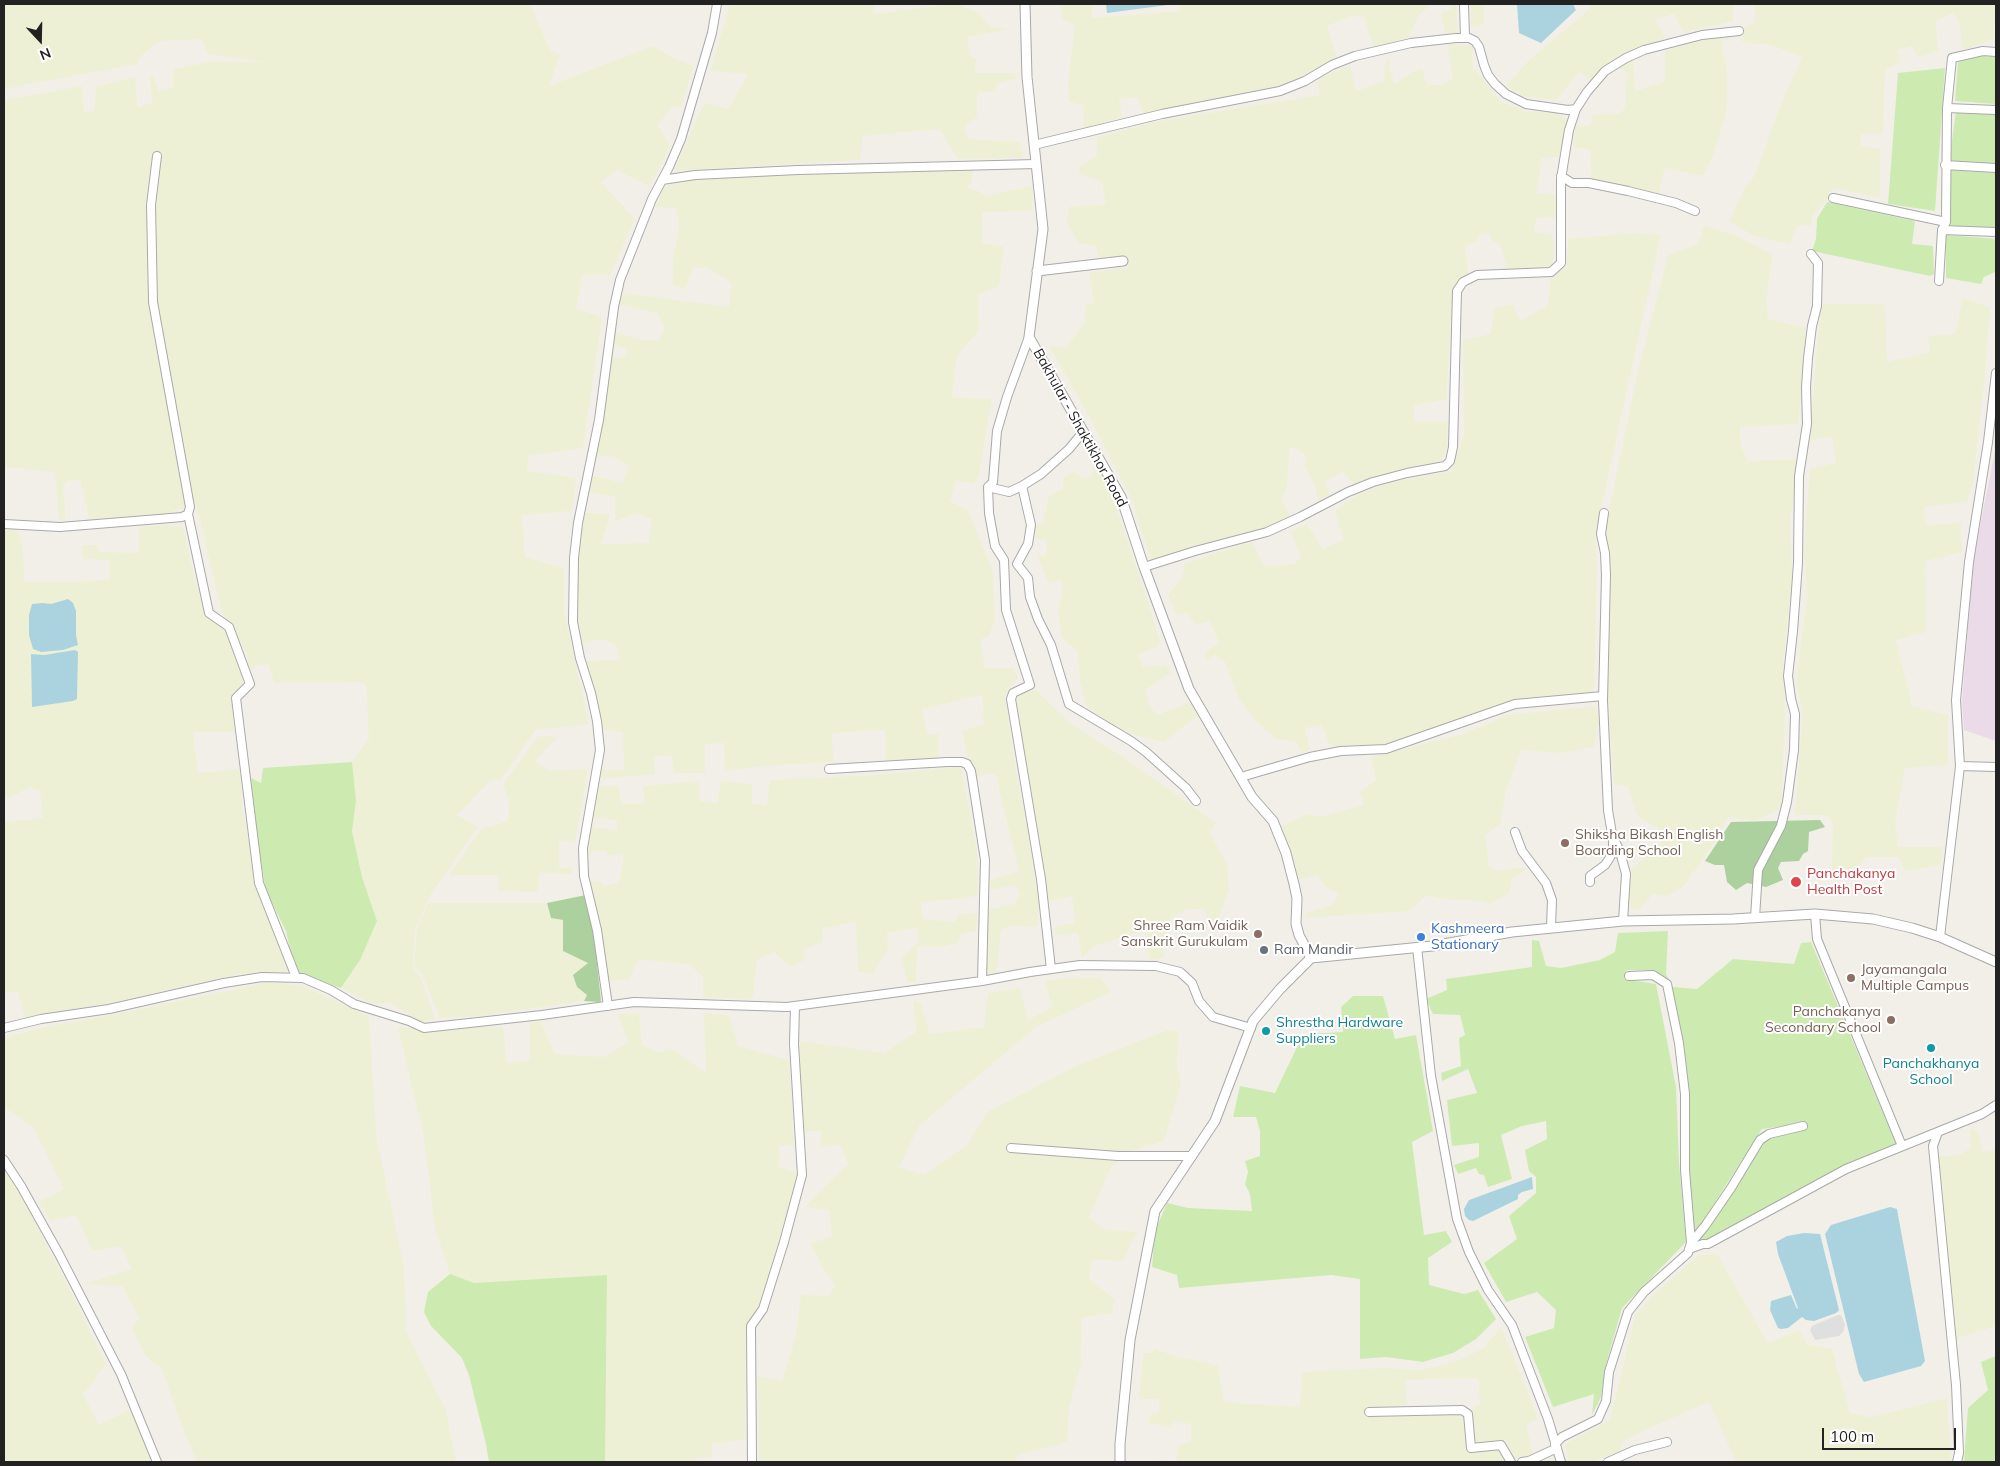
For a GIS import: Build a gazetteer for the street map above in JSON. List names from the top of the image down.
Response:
{
  "streets": {
    "street": ["Bakhular - Shaktikhor Road"]
  },
  "places": [
    "Shiksha Bikash English Boarding School",
    "Panchakanya Health Post",
    "Shree Ram Vaidik Sanskrit Gurukulam",
    "Kashmeera Stationary",
    "Ram Mandir",
    "Jayamangala Multiple Campus",
    "Panchakanya Secondary School",
    "Shrestha Hardware Suppliers",
    "Panchakhanya School"
  ],
  "scale_bar": "100 m",
  "north": "bottom"
}
